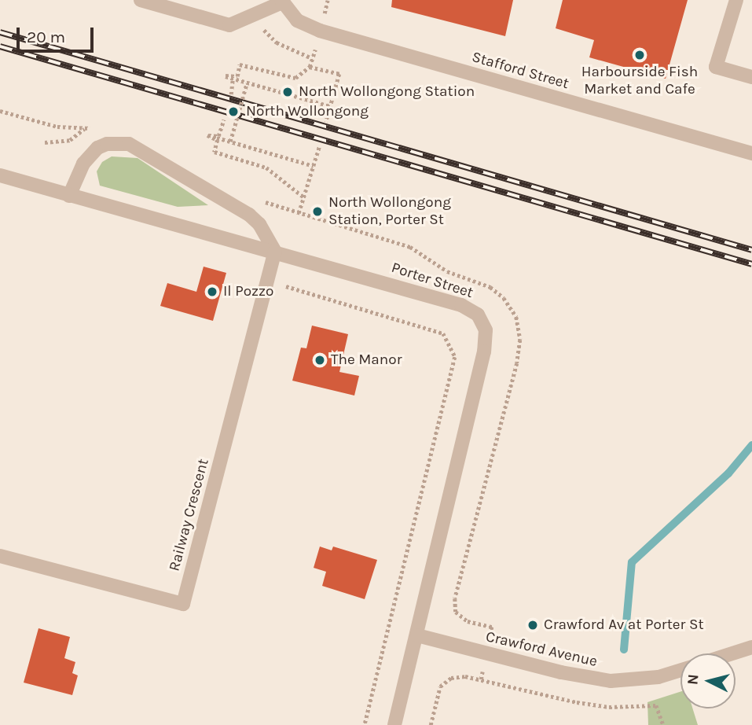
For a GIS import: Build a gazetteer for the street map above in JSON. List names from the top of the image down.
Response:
{
  "streets": {
    "street": [
      "Stafford Street",
      "Porter Street",
      "Railway Crescent",
      "Crawford Avenue"
    ]
  },
  "crossings": [
    ["Porter Street", "Railway Crescent"],
    ["Porter Street", "Crawford Avenue"]
  ],
  "places": [
    "Harbourside Fish Market and Cafe",
    "North Wollongong Station",
    "North Wollongong",
    "North Wollongong Station, Porter St",
    "Il Pozzo",
    "The Manor",
    "Crawford Av at Porter St"
  ],
  "scale_bar": "20 m",
  "north": "left"
}
